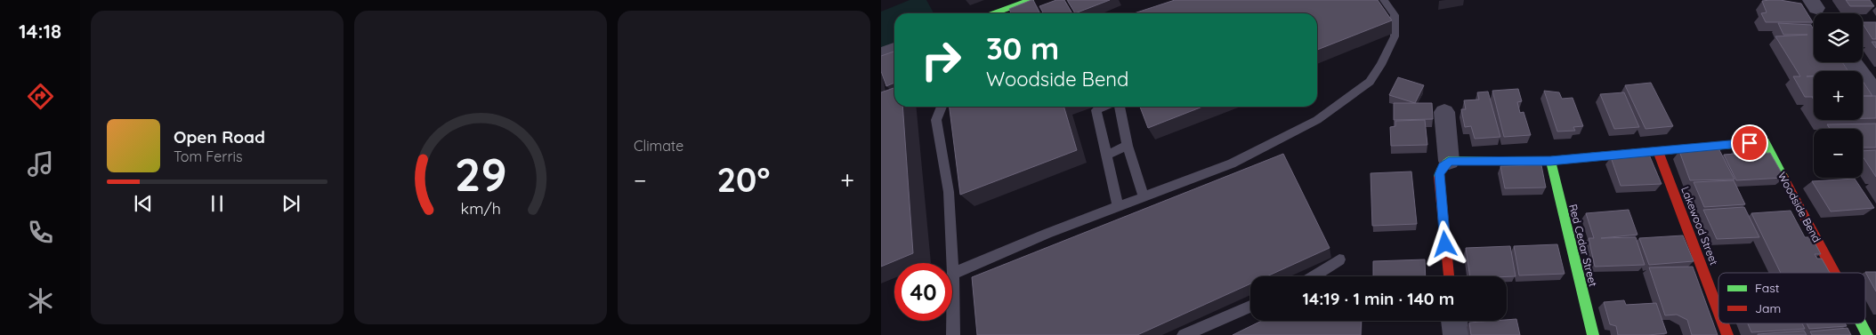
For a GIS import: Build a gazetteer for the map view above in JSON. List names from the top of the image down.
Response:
{
  "streets": {
    "street": ["Woodside Bend", "Lakewood Street", "Red Cedar Street"]
  },
  "crossings": [
    ["Woodside Bend", "Lakewood Street"],
    ["Woodside Bend", "Red Cedar Street"]
  ],
  "legend": ["Fast", "Jam"],
  "page": {
    "tabs": "14:18",
    "tile": "Climate",
    "map_buttons": ["+", "−"],
    "turn": ["30 m", "Woodside Bend"],
    "song": ["Open Road", "Tom Ferris"],
    "heat": ["−", "20°", "+"],
    "limit": "40",
    "trip": "14:19 · 1 min · 140 m",
    "gauge": ["29", "km/h"]
  }
}
